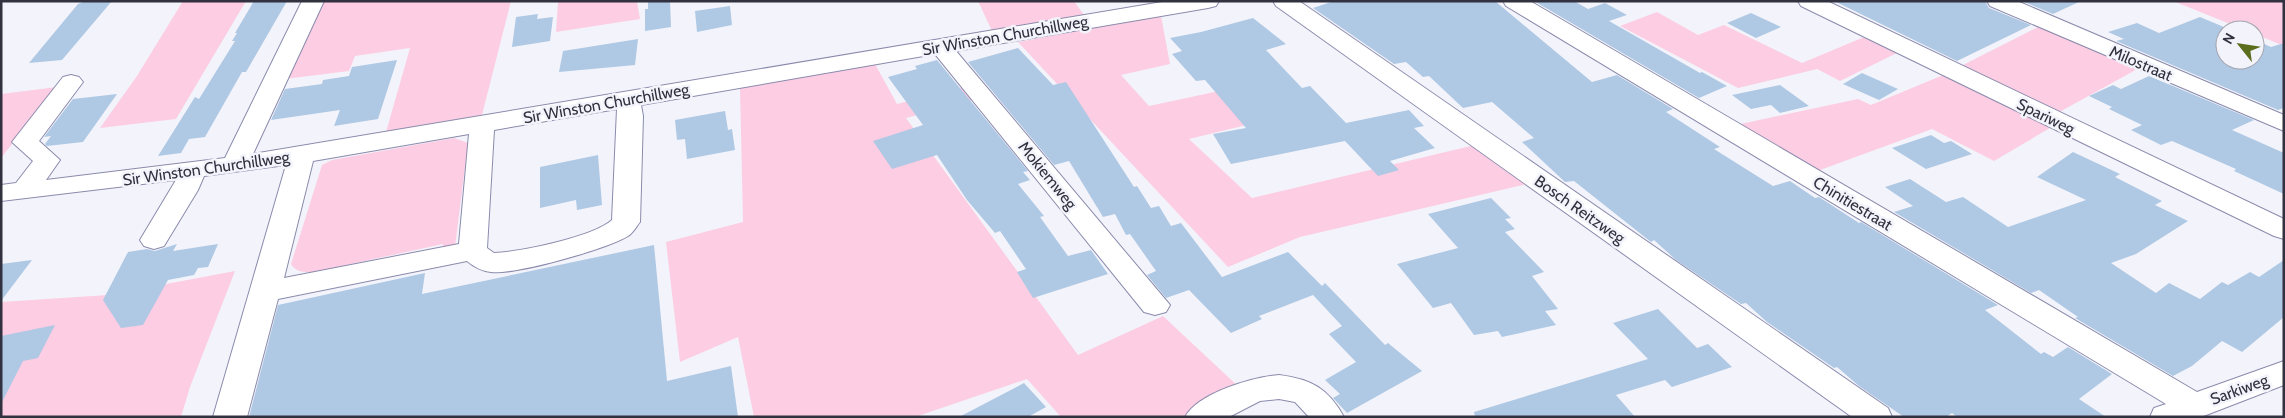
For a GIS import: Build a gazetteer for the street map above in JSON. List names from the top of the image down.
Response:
{
  "streets": {
    "street": [
      "Sir Winston Churchillweg",
      "Milostraat",
      "Spariweg",
      "Mokiemweg",
      "Chinitiestraat",
      "Bosch Reitzweg",
      "Sarkiweg"
    ]
  },
  "crossings": [
    ["Sir Winston Churchillweg", "Mokiemweg"],
    ["Chinitiestraat", "Sarkiweg"]
  ],
  "north": "top left"
}
